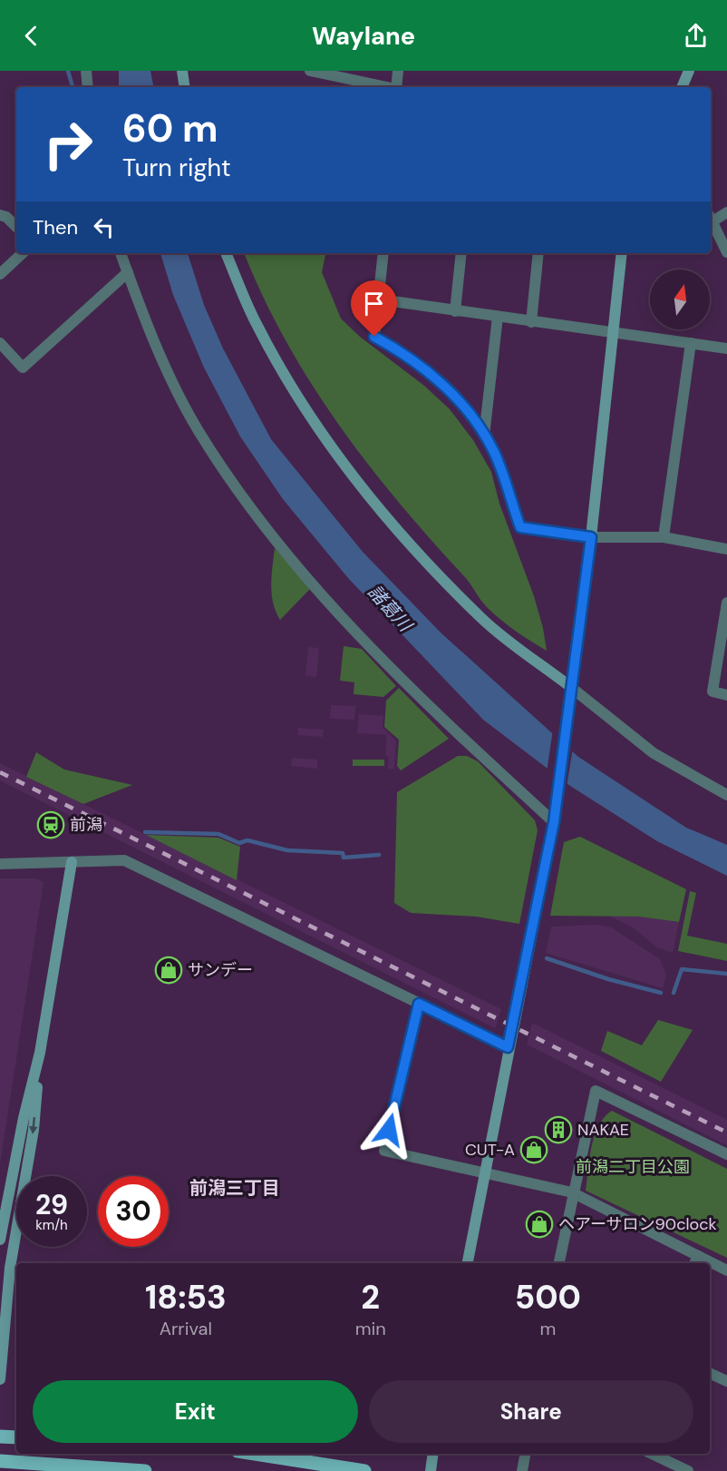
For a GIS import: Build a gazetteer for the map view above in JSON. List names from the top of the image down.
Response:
{
  "districts": ["前潟三丁目"],
  "water": ["諸葛川"],
  "parks": ["前潟二丁目公園"],
  "places": {
    "station": ["前潟"],
    "shop": ["サンデー", "CUT-A", "ヘアーサロン90clock"],
    "building": ["NAKAE"]
  },
  "north": "top",
  "page": {
    "header": "Waylane",
    "turn": ["60 m", "Turn right"],
    "then": "Then",
    "speed": "29 km/h",
    "limit": "30",
    "eta": [
      "18:53",
      "Arrival",
      "2",
      "min",
      "500",
      "m"
    ],
    "buttons": ["Exit", "Share"]
  }
}
